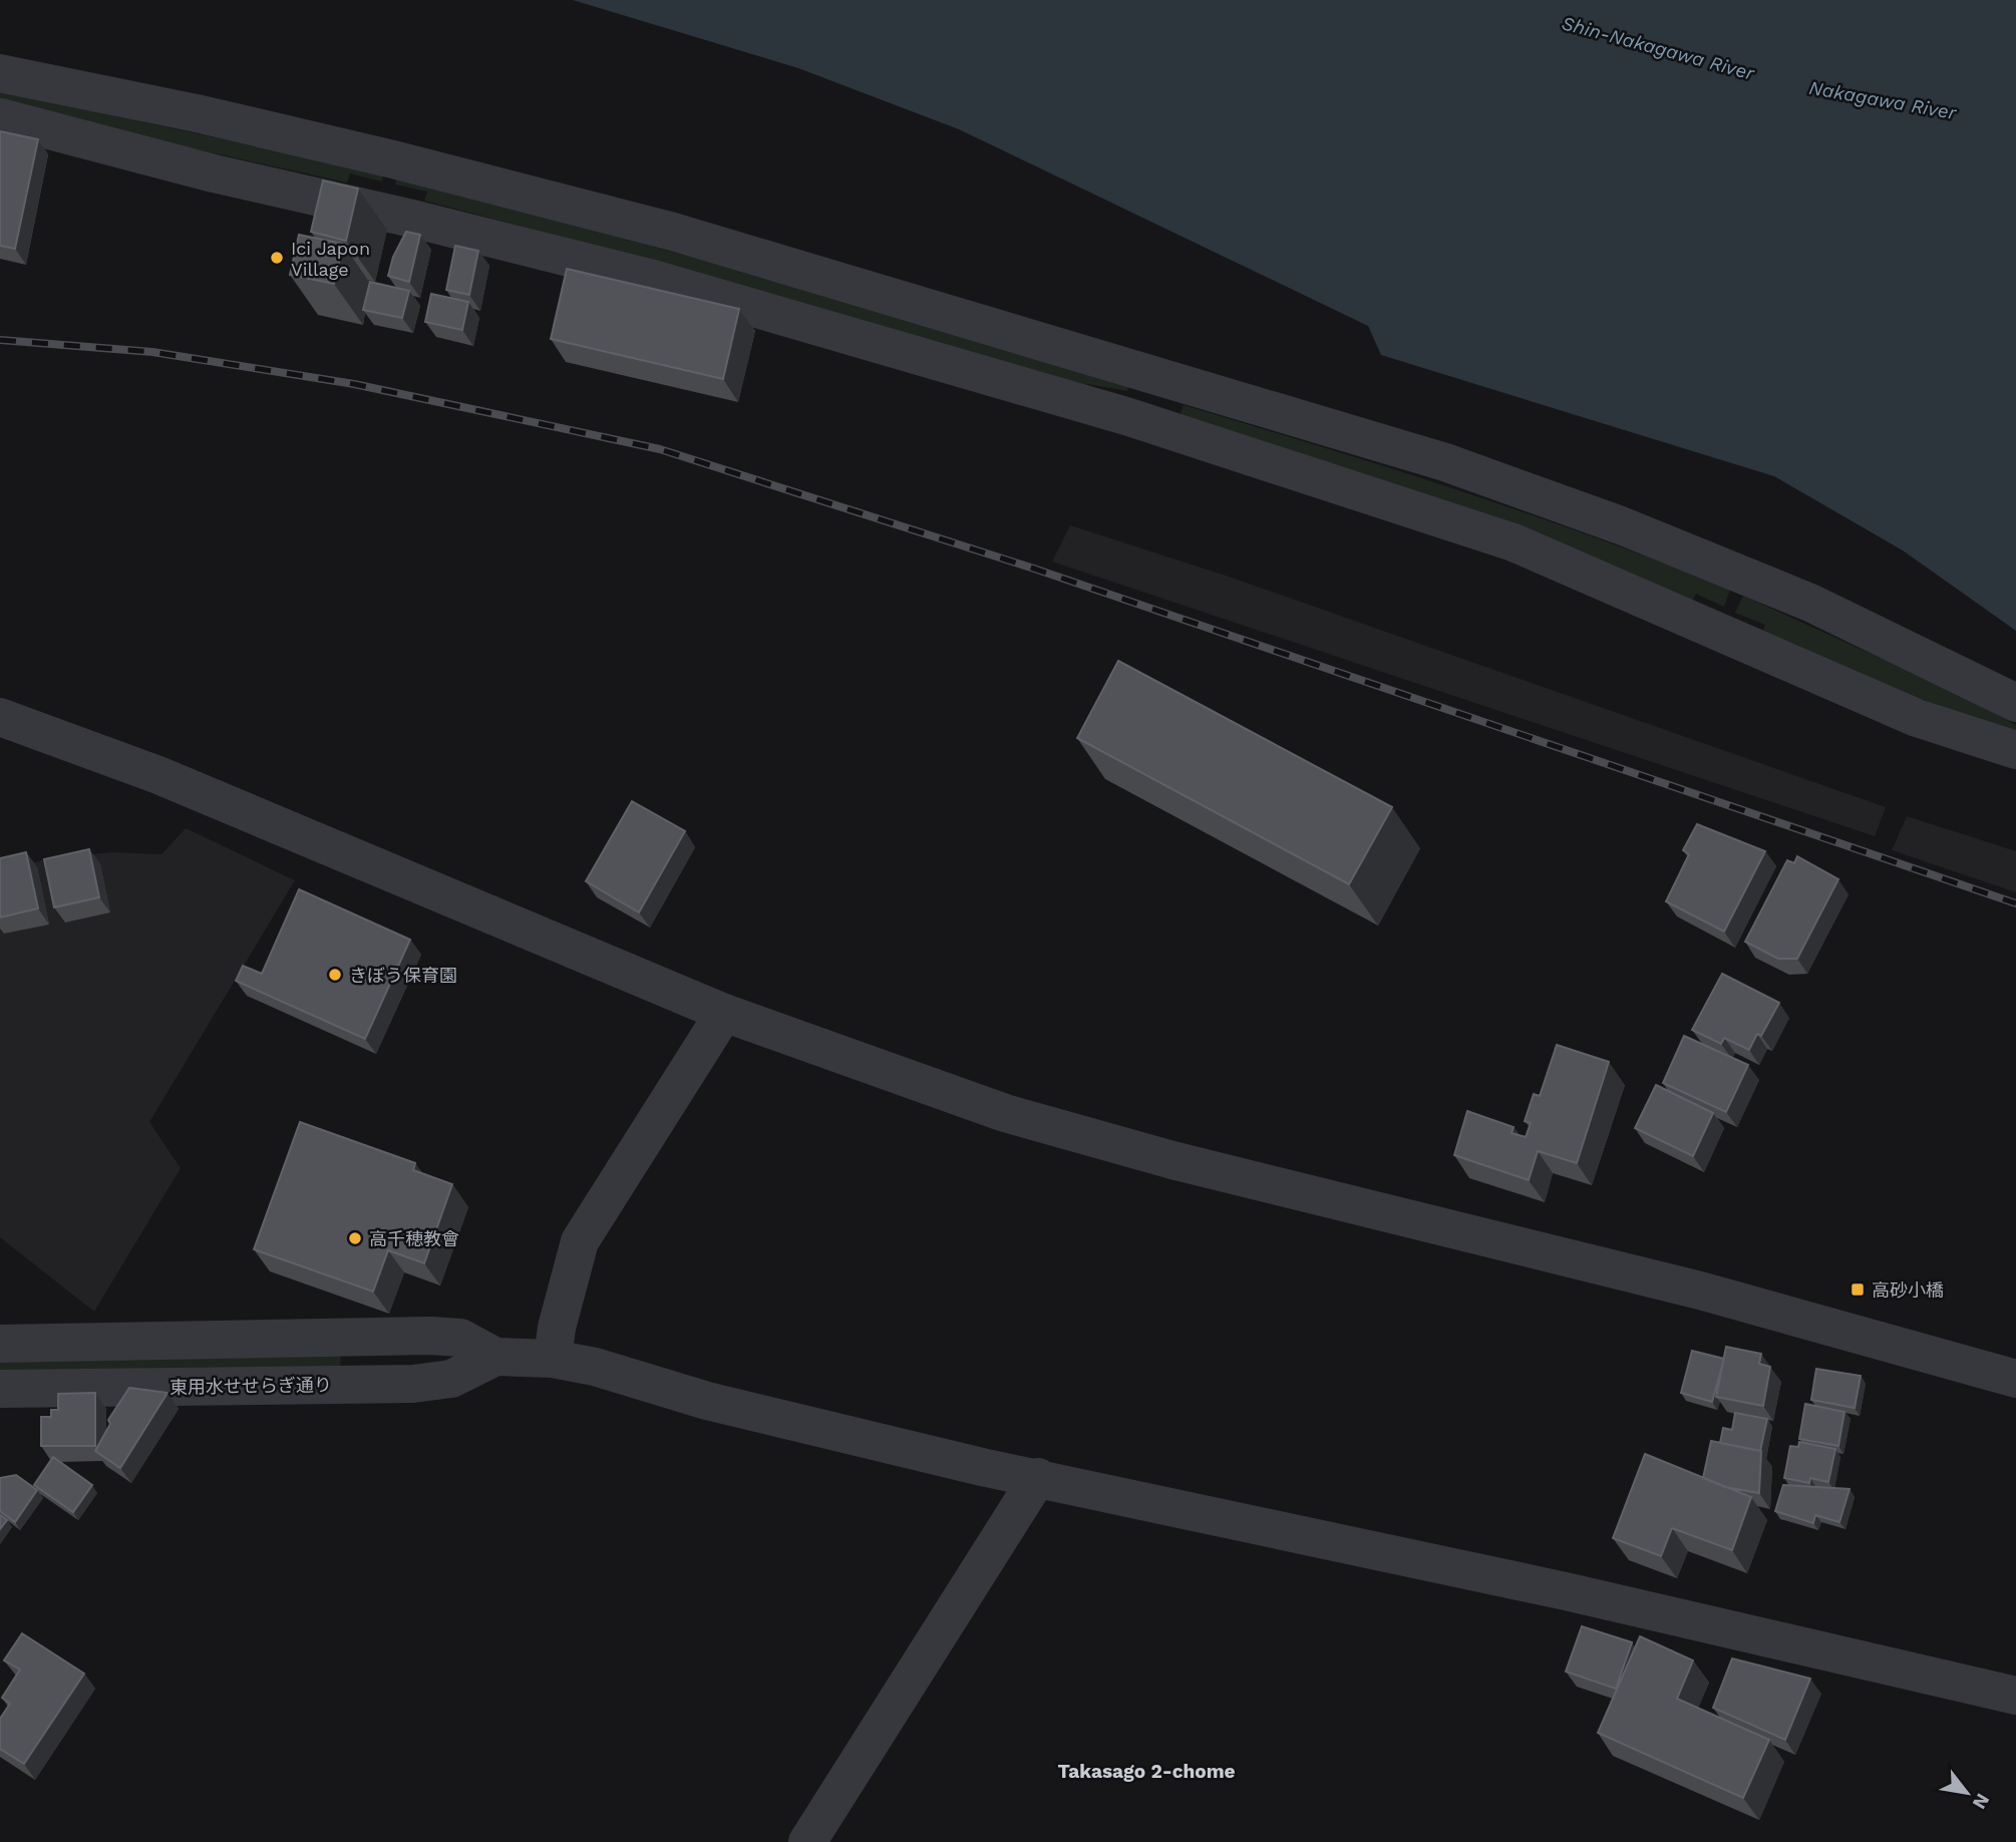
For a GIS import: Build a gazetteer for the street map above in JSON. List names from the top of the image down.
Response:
{
  "streets": {
    "street": ["東用水せせらぎ通り"]
  },
  "districts": ["Takasago 2-chome"],
  "water": ["Shin-Nakagawa River", "Nakagawa River"],
  "places": {
    "other": ["Ici Japon Village", "きぼう保育園", "高千穂教會"],
    "transit": ["高砂小橋"]
  },
  "north": "bottom right"
}
